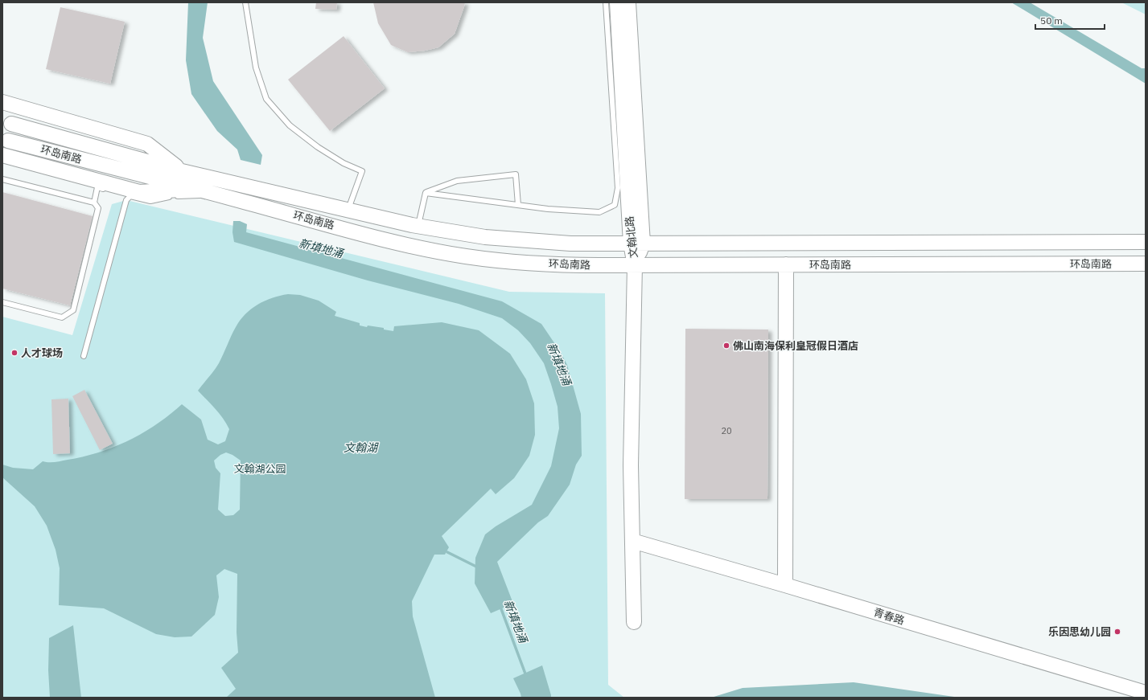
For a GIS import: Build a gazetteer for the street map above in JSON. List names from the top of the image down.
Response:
{
  "streets": {
    "main road": ["环岛南路", "文翰北路", "青春路"]
  },
  "crossings": [
    ["环岛南路", "文翰北路"],
    ["文翰北路", "青春路"]
  ],
  "water": ["新填地涌", "文翰湖"],
  "parks": ["文翰湖公园"],
  "places": ["佛山南海保利皇冠假日酒店", "人才球场", "乐因思幼儿园"],
  "house_numbers": ["20"],
  "scale_bar": "50 m"
}
